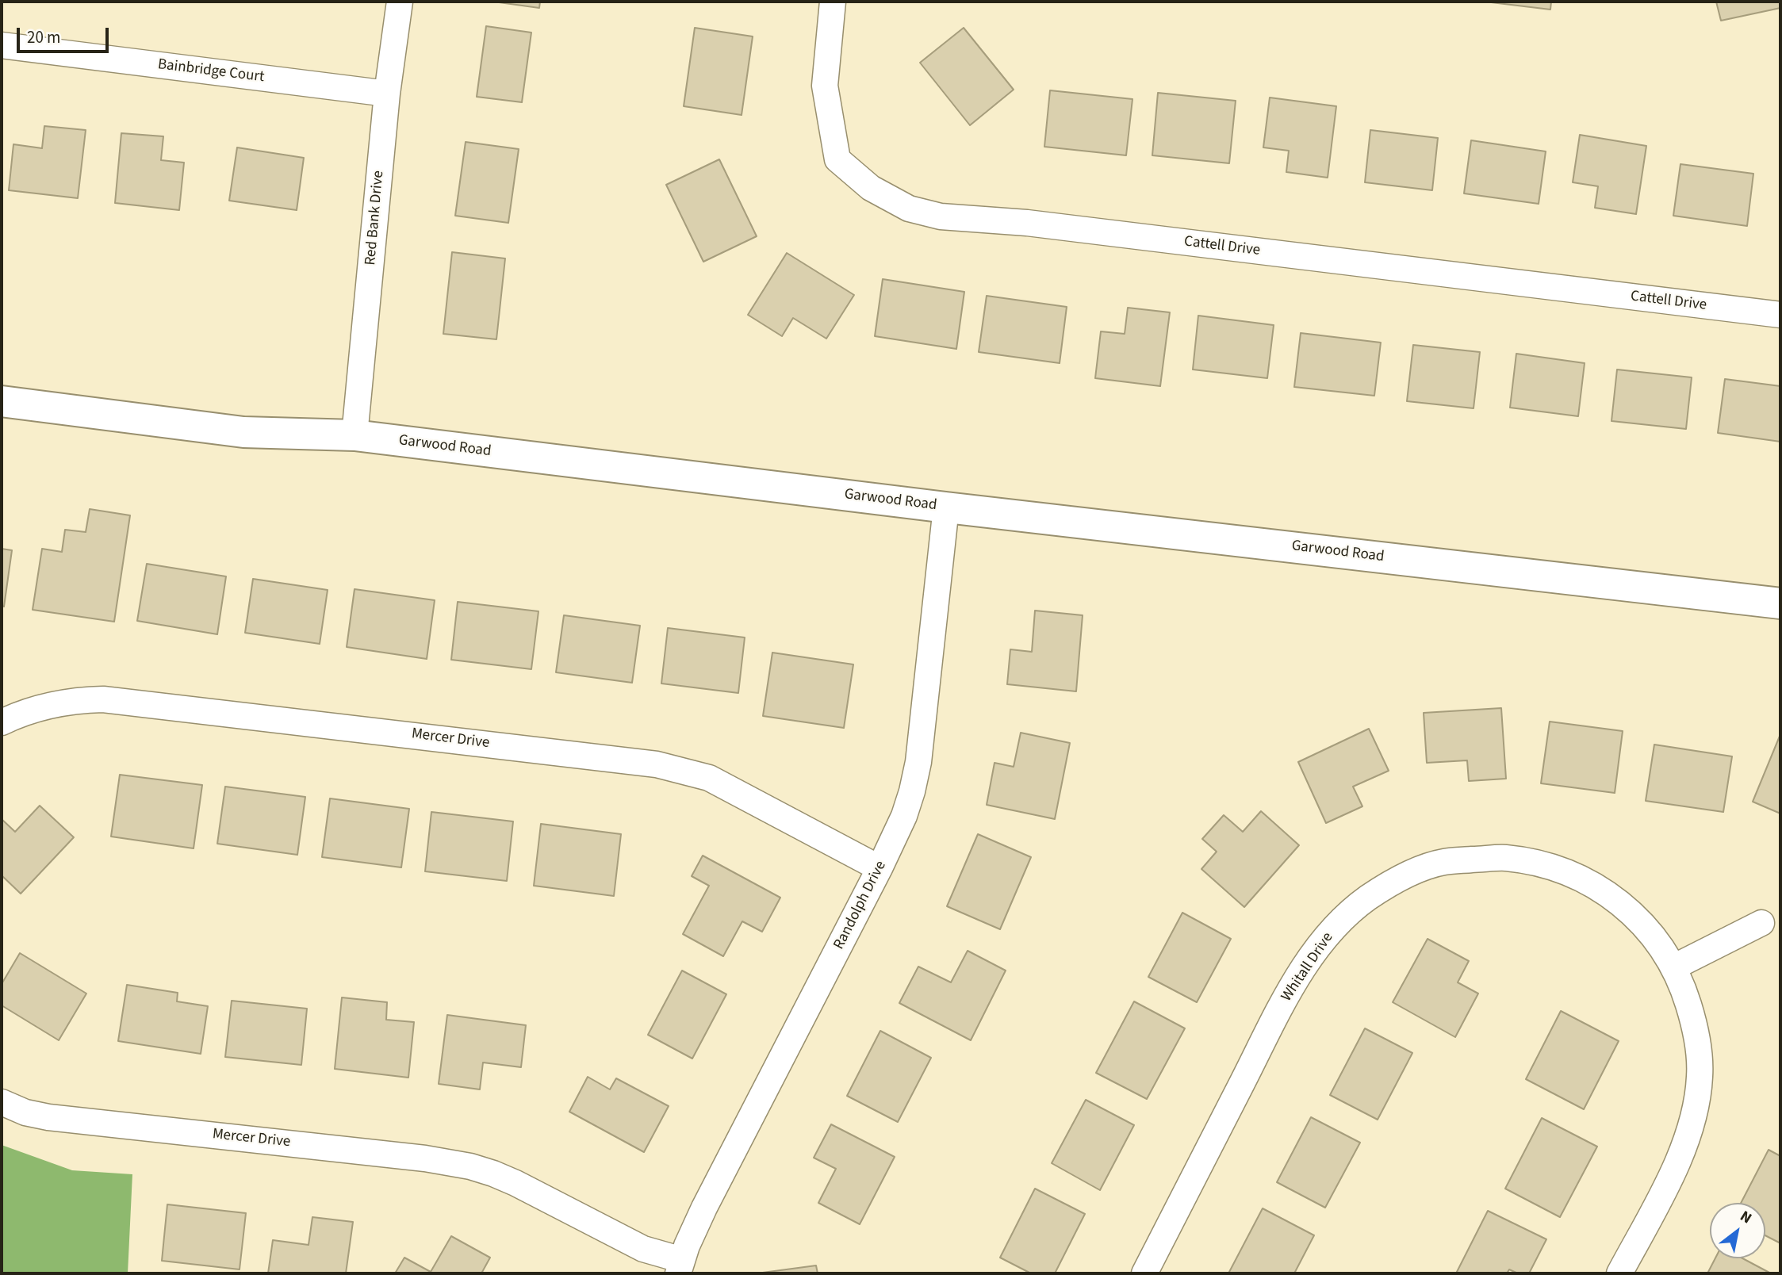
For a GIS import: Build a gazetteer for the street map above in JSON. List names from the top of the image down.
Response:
{
  "streets": {
    "street": [
      "Bainbridge Court",
      "Red Bank Drive",
      "Cattell Drive",
      "Garwood Road",
      "Mercer Drive",
      "Randolph Drive",
      "Whitall Drive"
    ]
  },
  "crossings": [
    ["Bainbridge Court", "Red Bank Drive"],
    ["Red Bank Drive", "Garwood Road"],
    ["Garwood Road", "Randolph Drive"],
    ["Mercer Drive", "Randolph Drive"]
  ],
  "scale_bar": "20 m",
  "north": "top right"
}
